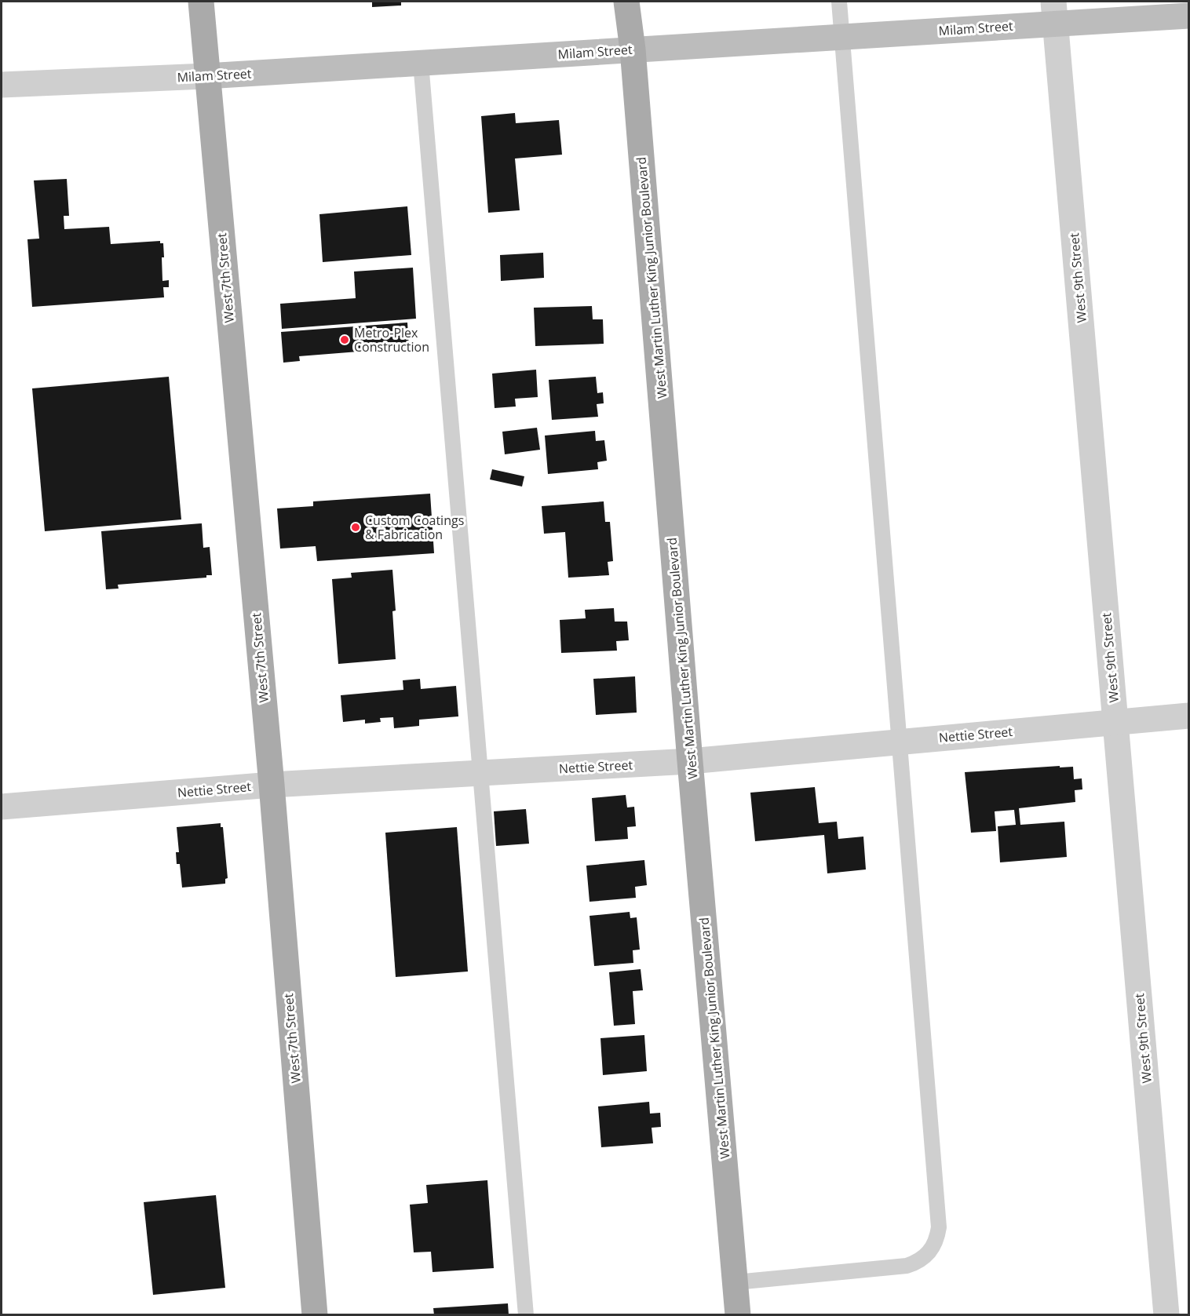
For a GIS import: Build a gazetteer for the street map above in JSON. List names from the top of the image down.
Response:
{
  "streets": {
    "main road": ["West 7th Street", "West Martin Luther King Junior Boulevard"],
    "street": ["Milam Street", "West 9th Street", "Nettie Street"]
  },
  "crossings": [
    ["Milam Street", "West 7th Street"],
    ["Milam Street", "West Martin Luther King Junior Boulevard"],
    ["Milam Street", "West 9th Street"],
    ["West 7th Street", "Nettie Street"],
    ["West Martin Luther King Junior Boulevard", "Nettie Street"],
    ["West 9th Street", "Nettie Street"]
  ],
  "places": ["Metro-Plex Construction", "Custom Coatings & Fabrication"]
}
